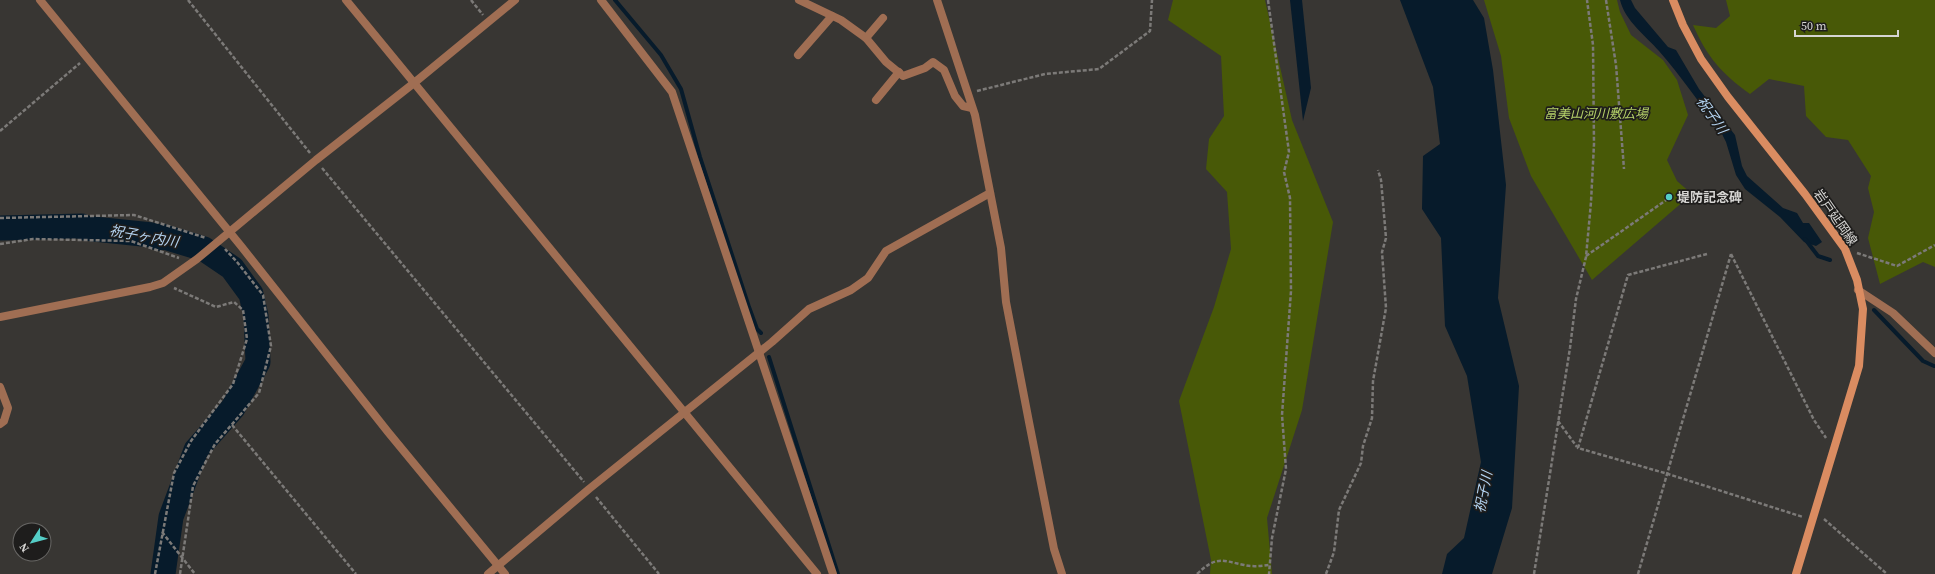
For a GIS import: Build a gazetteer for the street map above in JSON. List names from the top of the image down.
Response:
{
  "streets": {
    "main road": ["岩戸延岡線"]
  },
  "water": ["祝子川", "祝子ヶ内川"],
  "parks": ["富美山河川敷広場"],
  "places": ["堤防記念碑"],
  "scale_bar": "50 m",
  "north": "bottom left"
}
